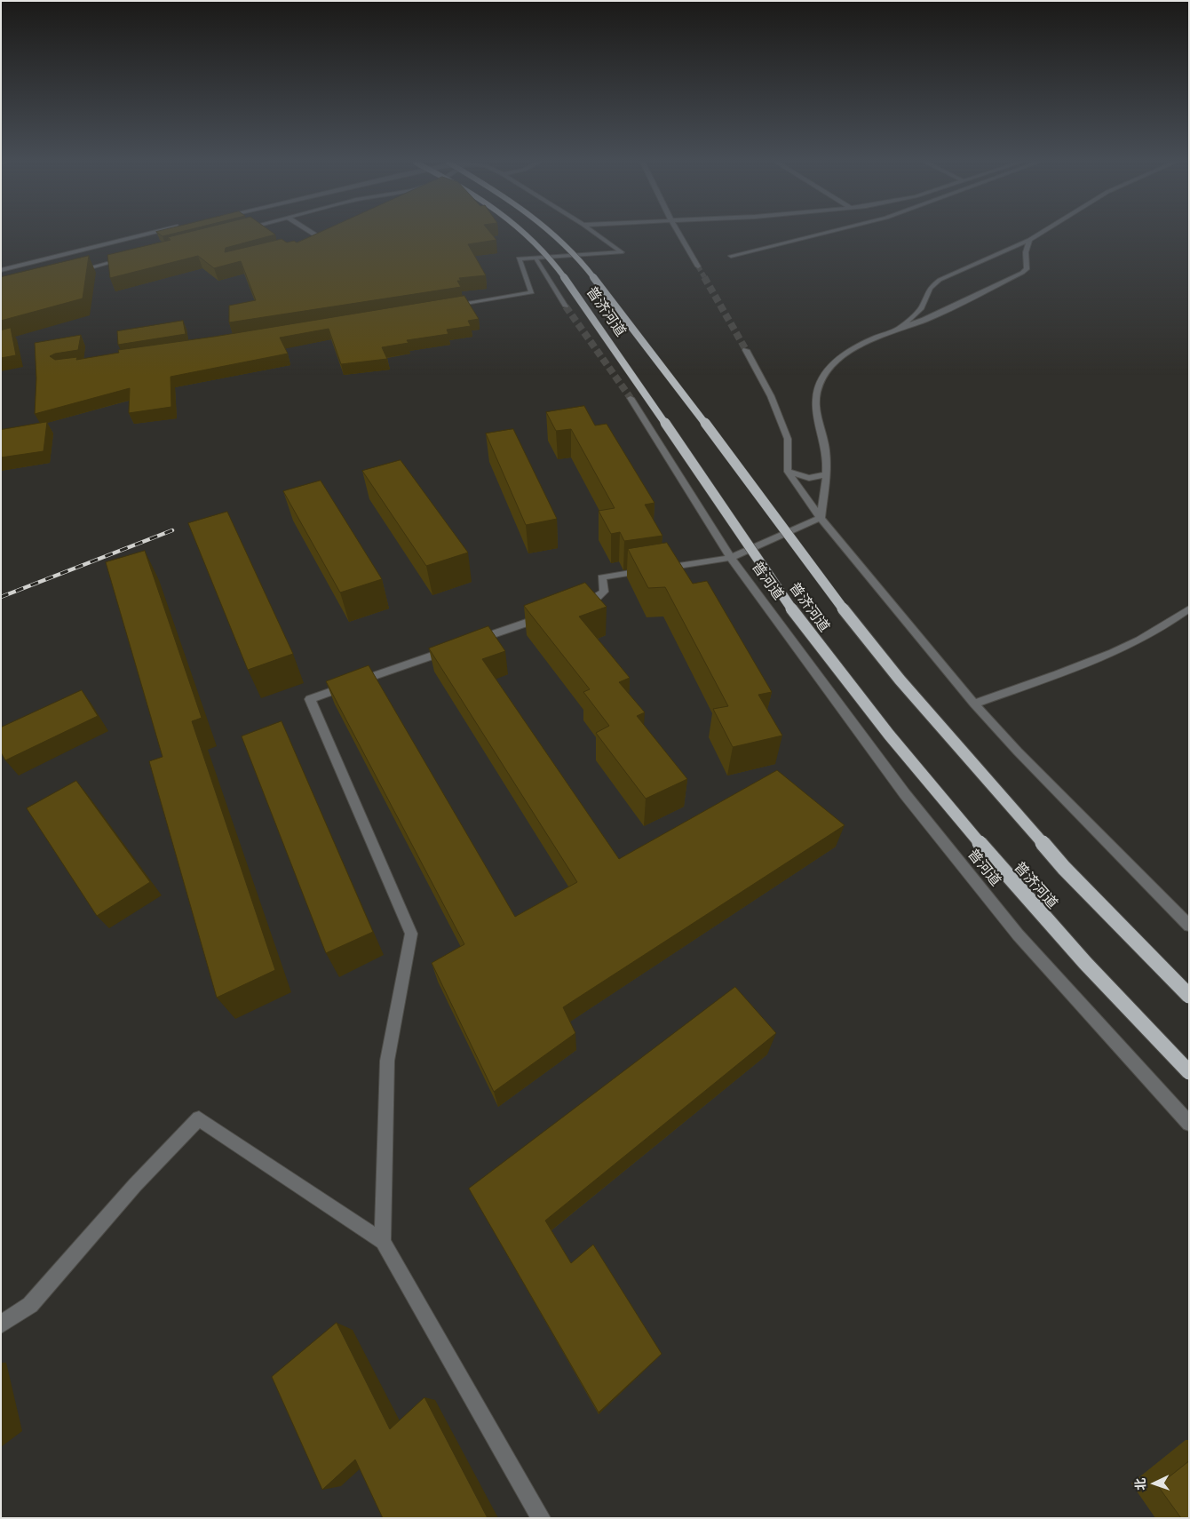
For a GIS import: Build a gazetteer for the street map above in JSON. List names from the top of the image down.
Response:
{
  "streets": {
    "highway": ["普济河道"],
    "street": ["普河道"]
  },
  "north": "left"
}
